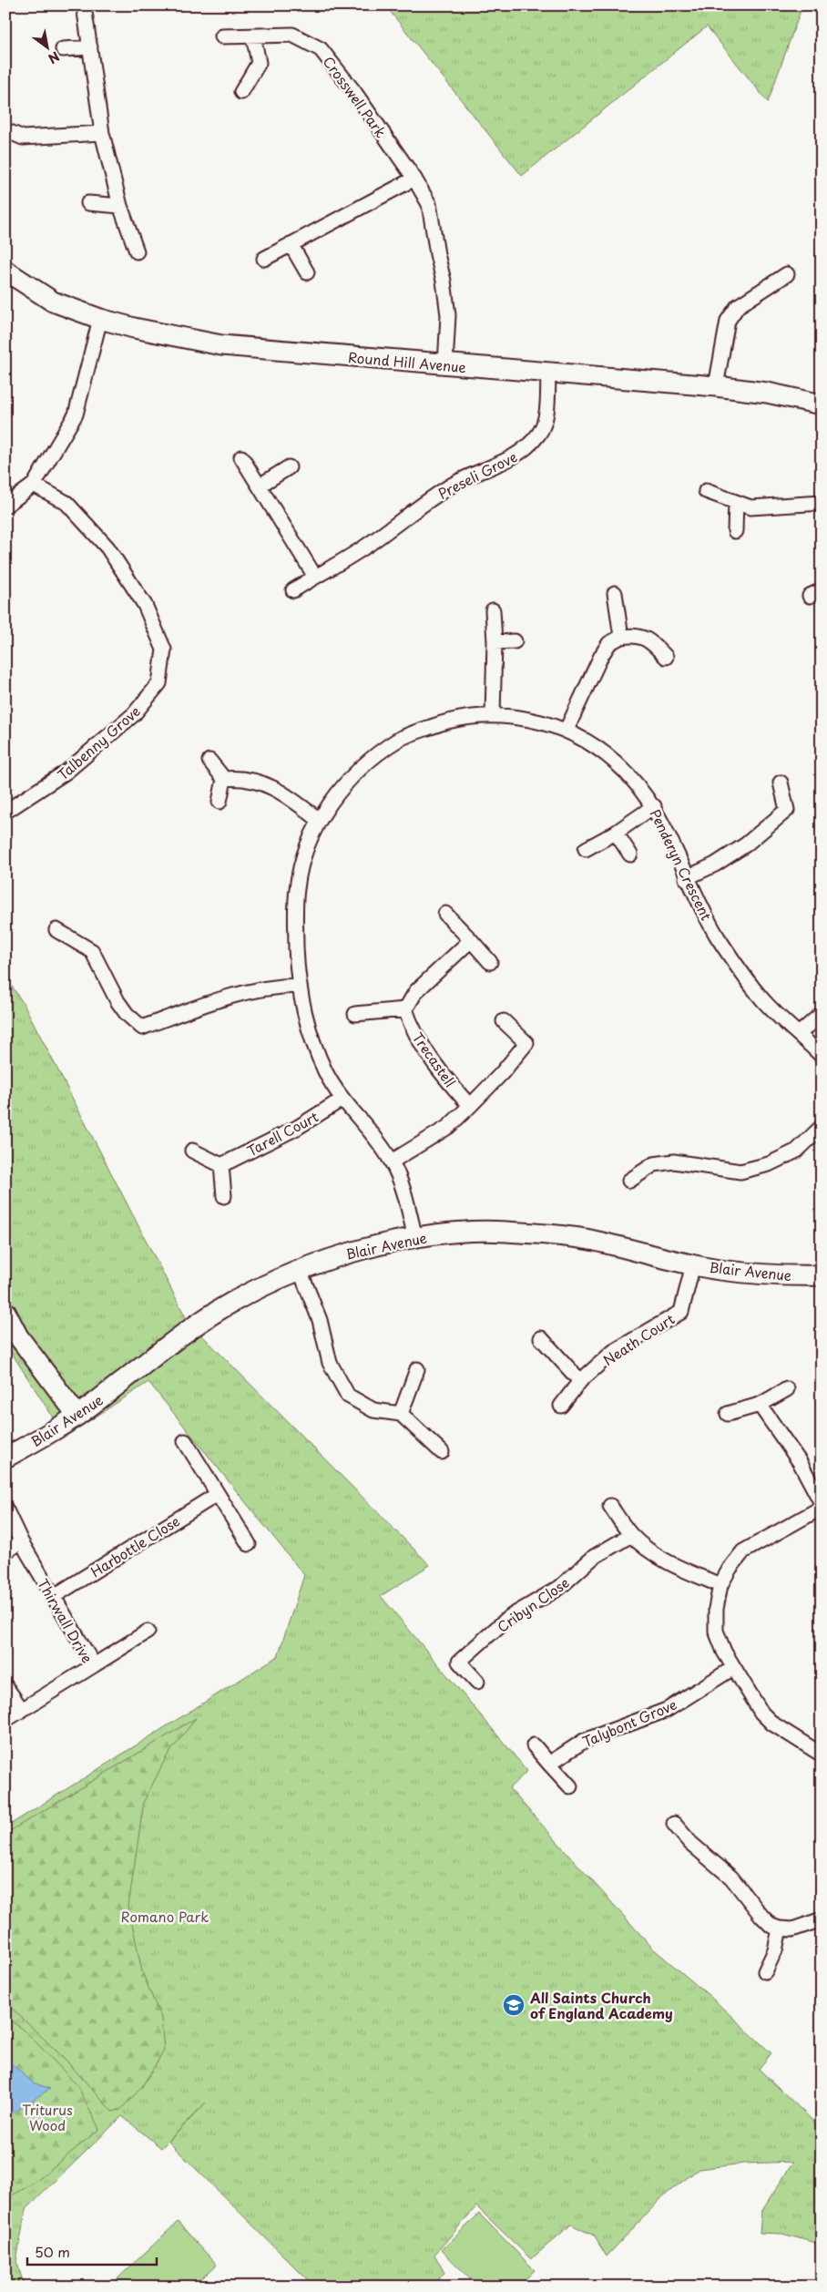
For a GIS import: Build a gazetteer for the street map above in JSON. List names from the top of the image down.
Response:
{
  "streets": {
    "street": [
      "Crosswell Park",
      "Round Hill Avenue",
      "Preseli Grove",
      "Talbenny Grove",
      "Penderyn Crescent",
      "Trecastell",
      "Tarell Court",
      "Blair Avenue",
      "Neath Court",
      "Harbottle Close",
      "Cribyn Close",
      "Thirwall Drive",
      "Talybont Grove"
    ]
  },
  "crossings": [
    ["Crosswell Park", "Round Hill Avenue"],
    ["Round Hill Avenue", "Preseli Grove"],
    ["Penderyn Crescent", "Tarell Court"],
    ["Penderyn Crescent", "Blair Avenue"],
    ["Blair Avenue", "Neath Court"],
    ["Harbottle Close", "Thirwall Drive"]
  ],
  "parks": ["Romano Park", "Triturus Wood"],
  "places": {
    "school or university": ["All Saints Church of England Academy"]
  },
  "scale_bar": "50 m",
  "north": "bottom right"
}
